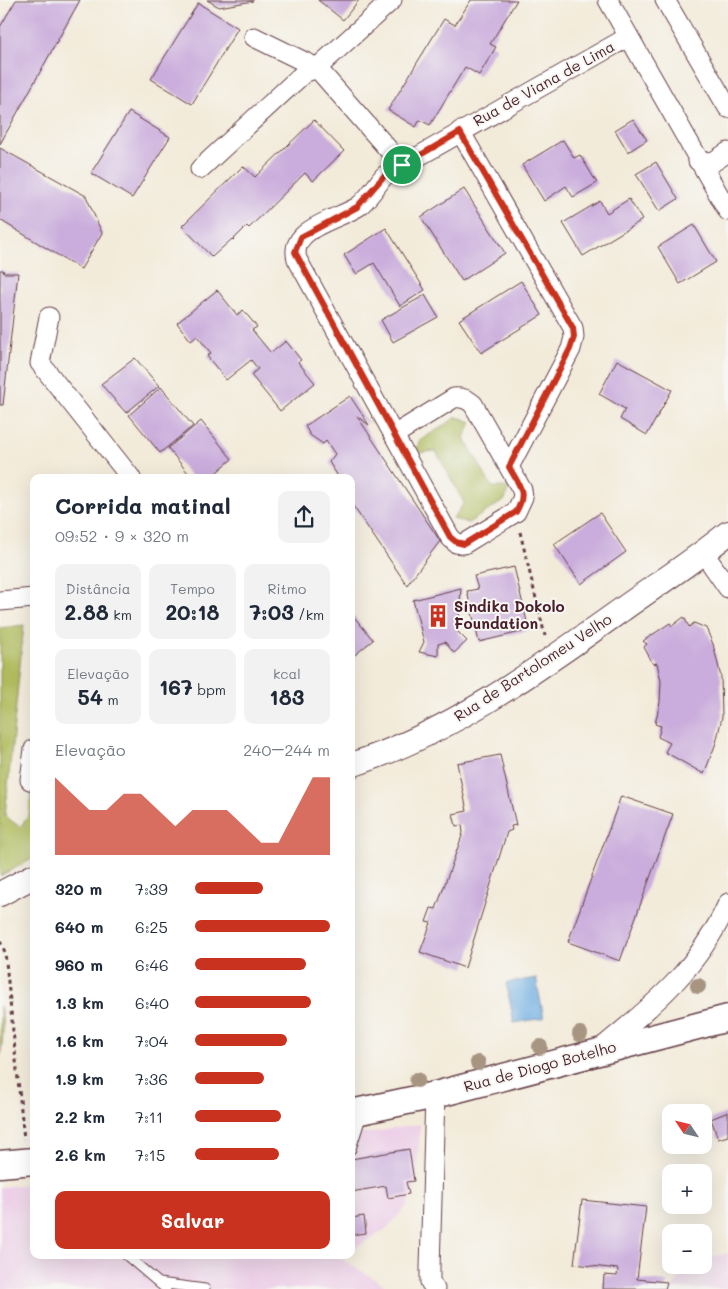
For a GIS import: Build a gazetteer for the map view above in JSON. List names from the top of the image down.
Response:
{
  "streets": {
    "main road": ["Rua de Diogo Botelho"],
    "street": ["Rua de Viana de Lima", "Rua de Bartolomeu Velho"]
  },
  "places": {
    "building": ["Sindika Dokolo Foundation"]
  },
  "north": "top left",
  "page": {
    "heading": ["Corrida matinal", "09:52 · 9 × 320 m"],
    "stats": [
      ["Distância", "2.88 km"],
      ["Tempo", "20:18"],
      ["Ritmo", "7:03 /km"],
      ["Elevação", "54 m"],
      ["167 bpm"],
      ["kcal", "183"]
    ],
    "chart": ["Elevação", "240–244 m"],
    "list": [
      {
        "name": "320 m",
        "note": "7:39"
      },
      {
        "name": "640 m",
        "note": "6:25"
      },
      {
        "name": "960 m",
        "note": "6:46"
      },
      {
        "name": "1.3 km",
        "note": "6:40"
      },
      {
        "name": "1.6 km",
        "note": "7:04"
      },
      {
        "name": "1.9 km",
        "note": "7:36"
      },
      {
        "name": "2.2 km",
        "note": "7:11"
      },
      {
        "name": "2.6 km",
        "note": "7:15"
      }
    ],
    "map_buttons": ["+", "−"],
    "buttons": "Salvar"
  }
}
